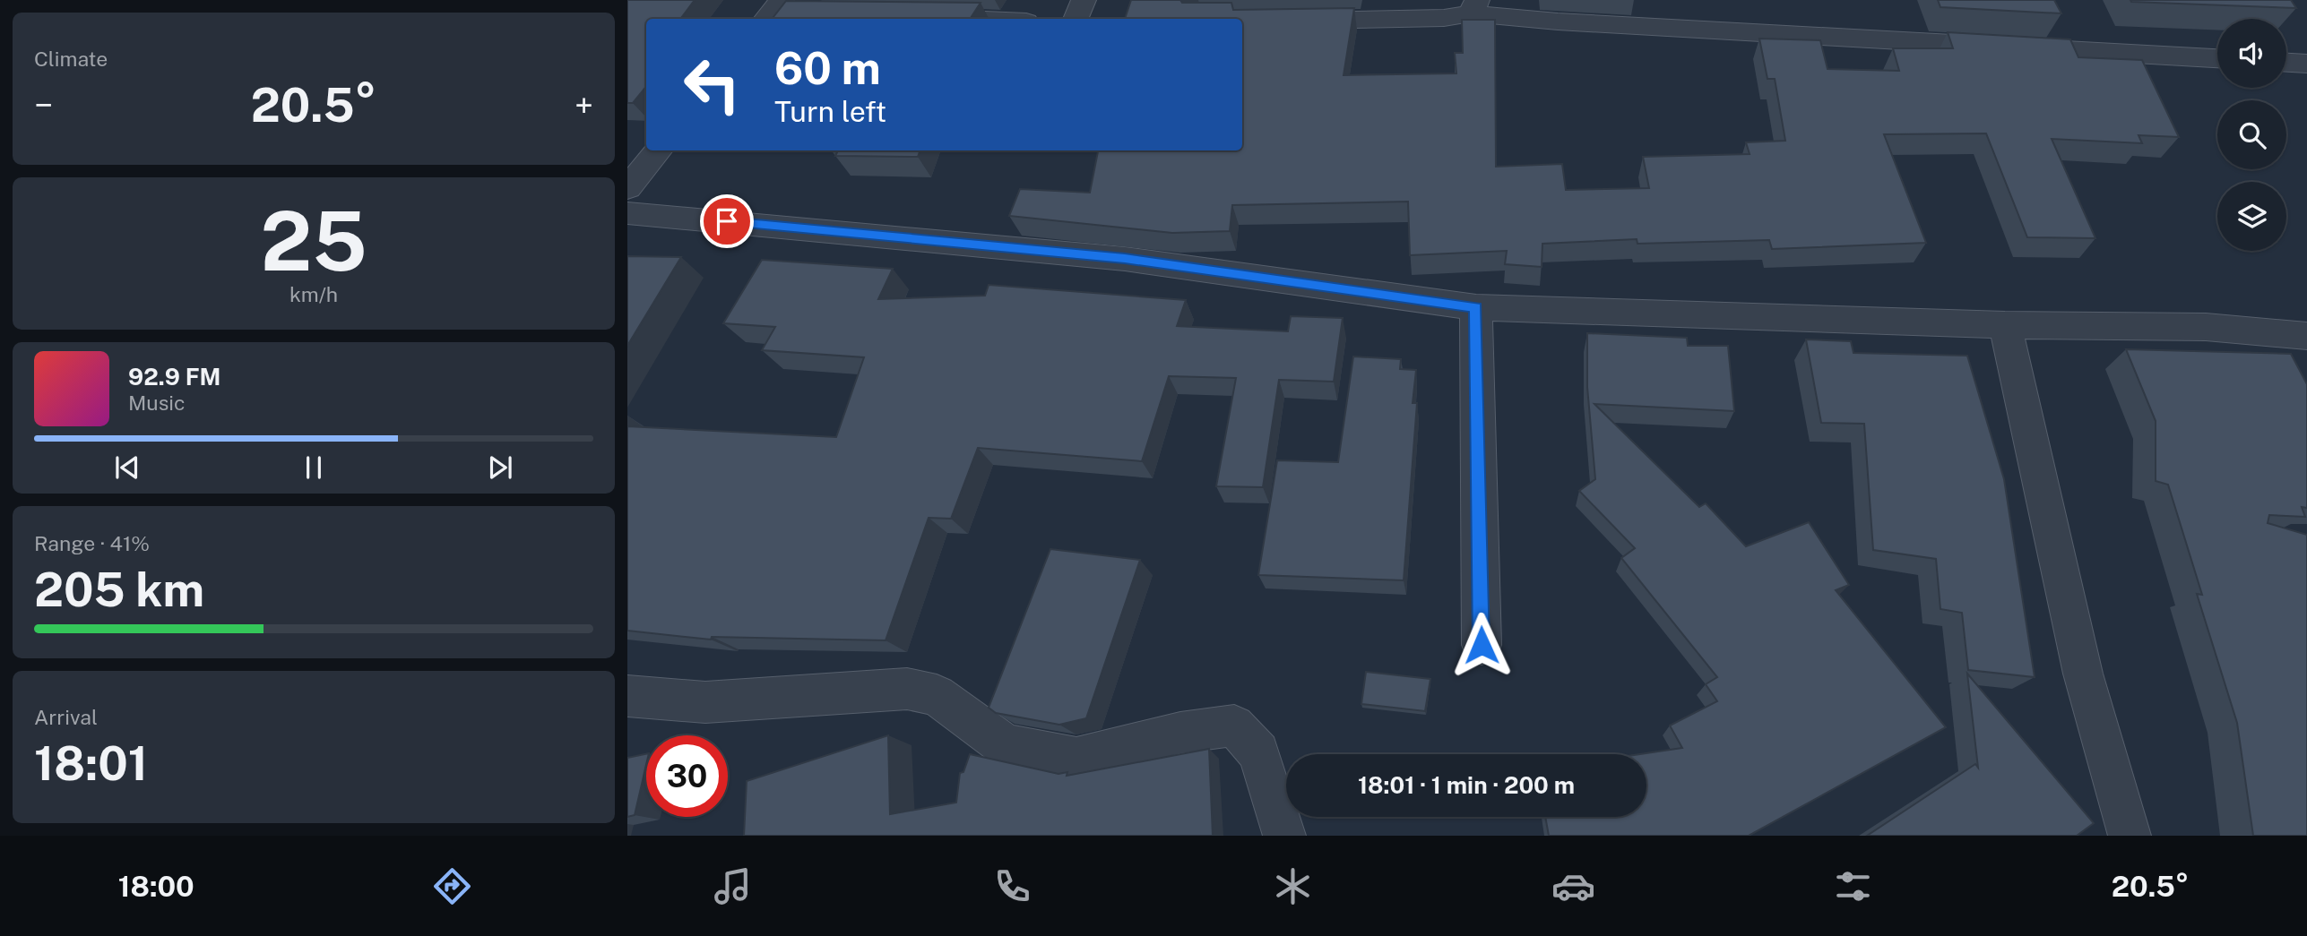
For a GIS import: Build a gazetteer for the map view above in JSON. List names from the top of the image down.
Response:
{
  "page": {
    "tile": [
      "Climate",
      ["25", "km/h"],
      ["Range · 41%", "205 km"],
      ["Arrival", "18:01"]
    ],
    "turn": ["60 m", "Turn left"],
    "heat": ["−", "20.5°", "+"],
    "song": ["92.9 FM", "Music"],
    "limit": "30",
    "trip": "18:01 · 1 min · 200 m",
    "tabs": ["18:00", "20.5°"]
  }
}
